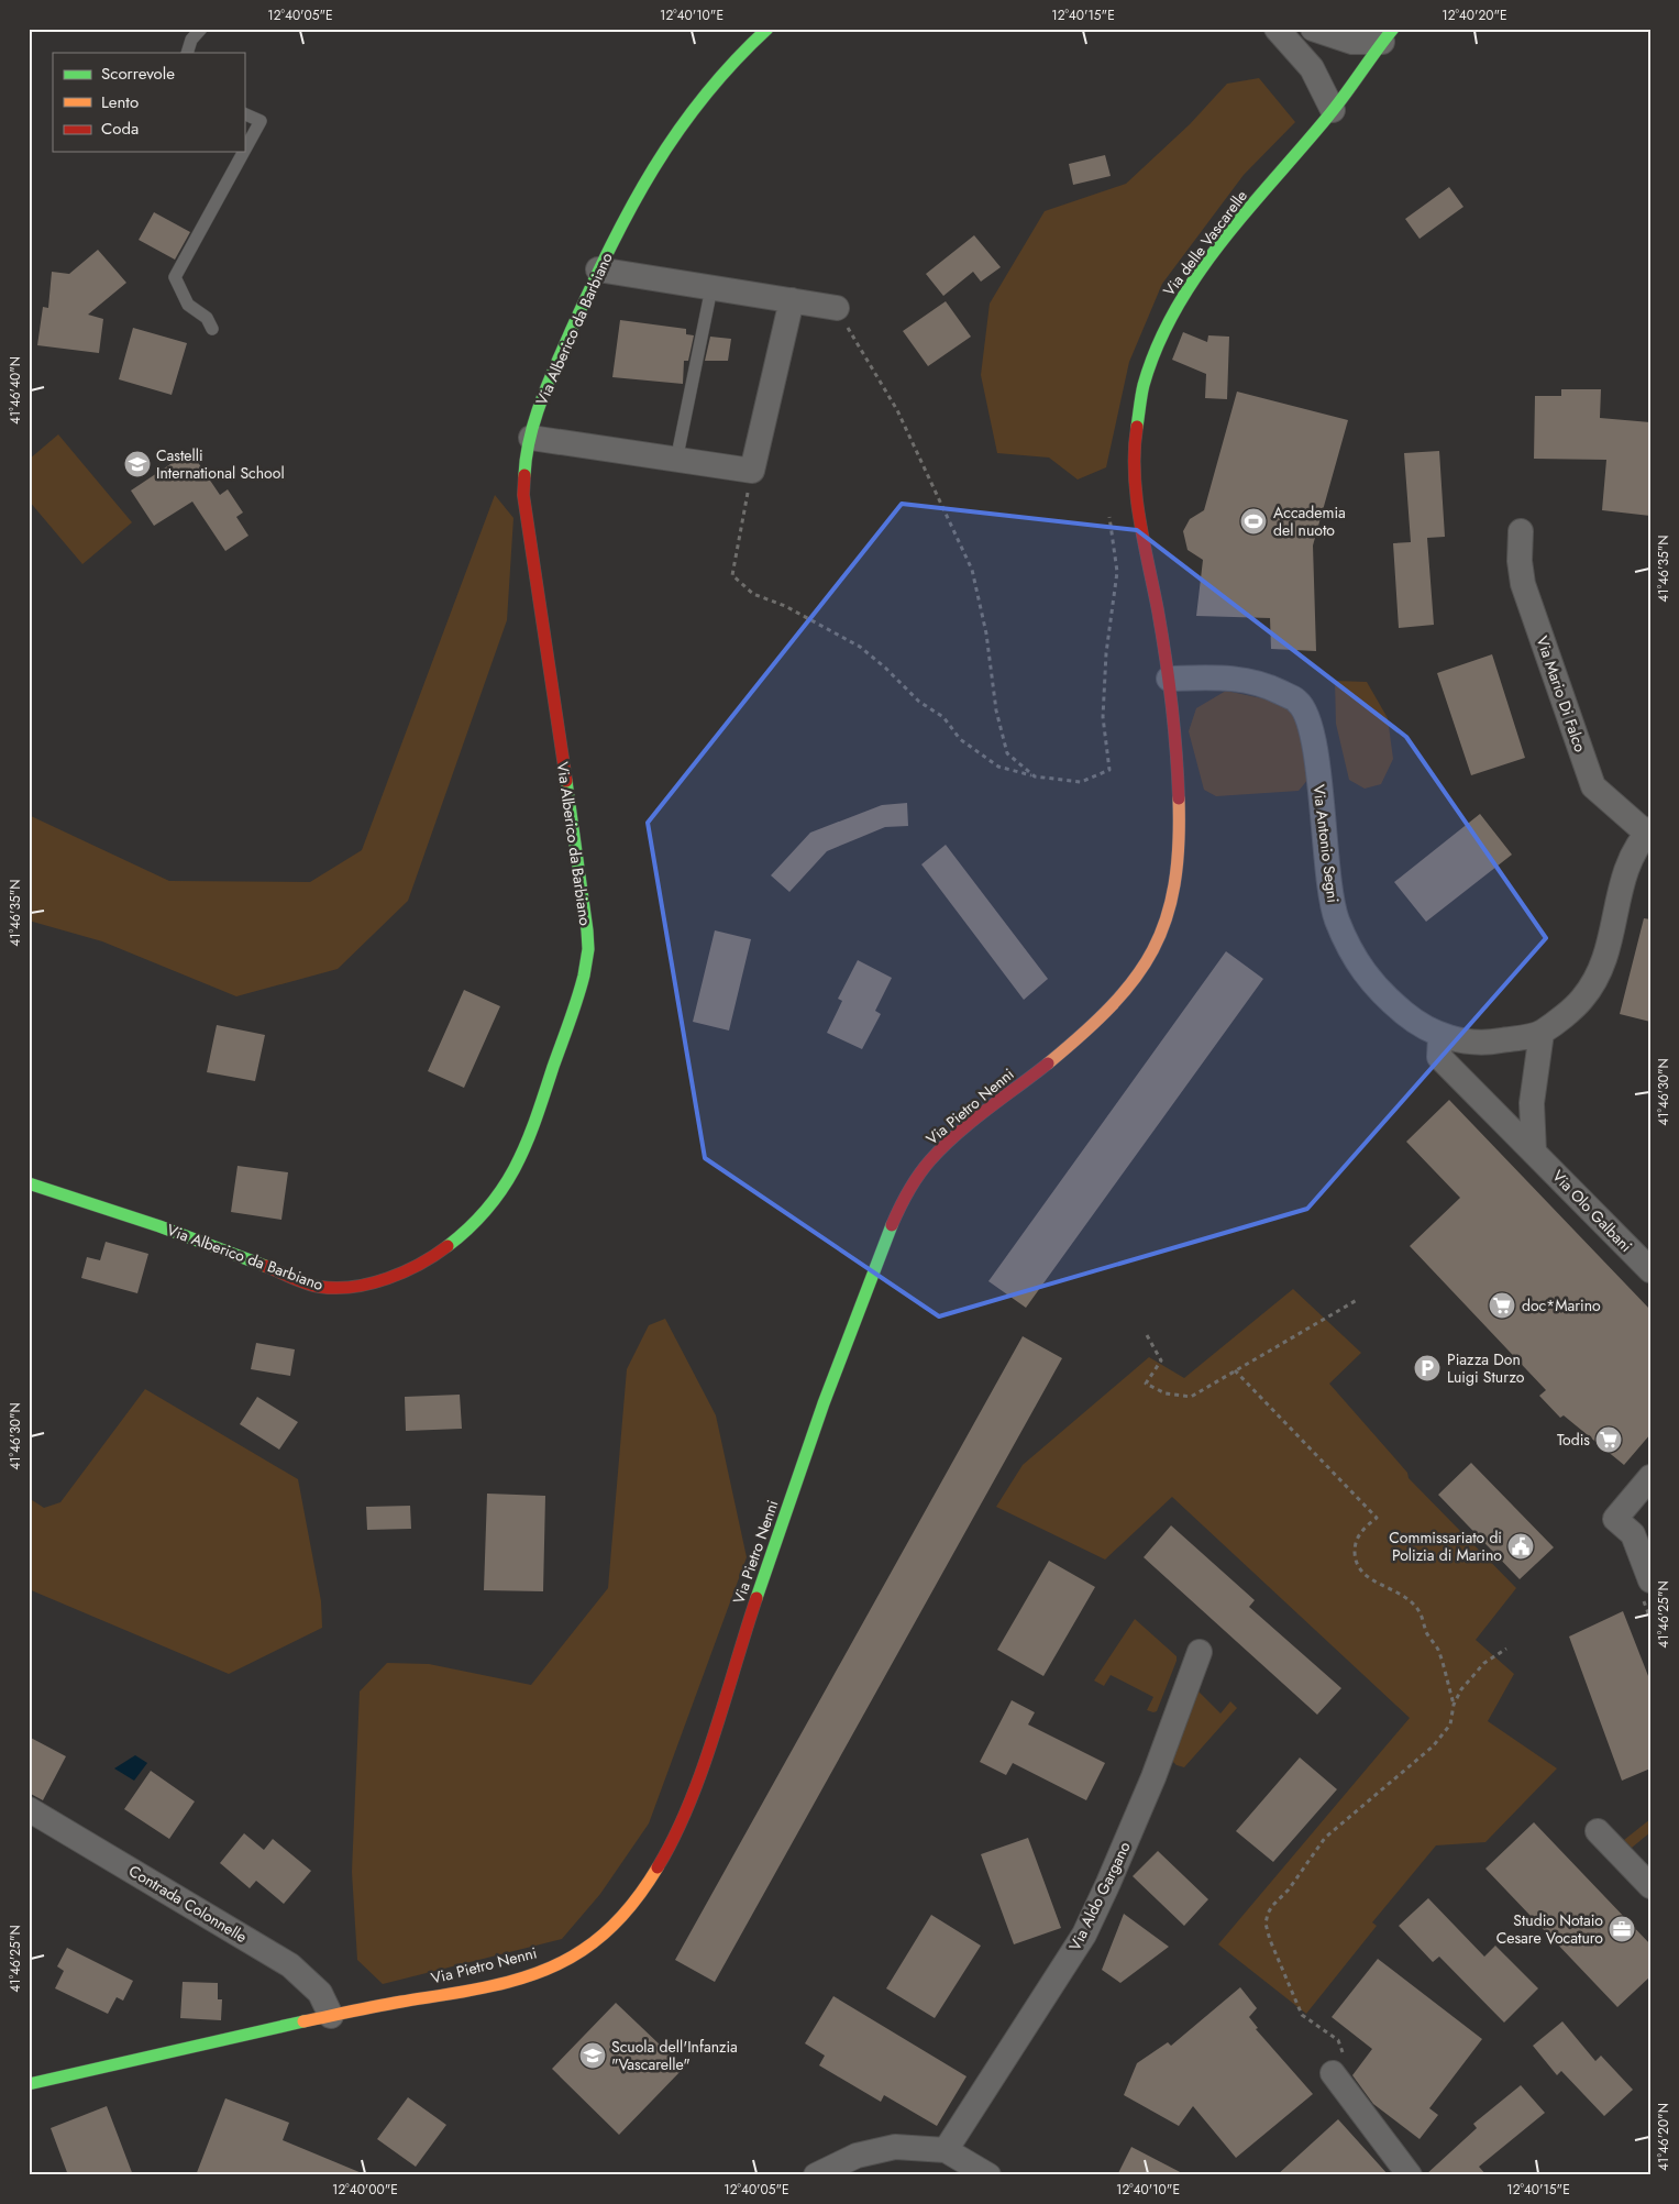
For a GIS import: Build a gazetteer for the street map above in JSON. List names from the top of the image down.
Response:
{
  "streets": {
    "street": [
      "Via delle Vascarelle",
      "Via Alberico da Barbiano",
      "Via Mario Di Falco",
      "Via Antonio Segni",
      "Via Pietro Nenni",
      "Via Olo Galbani",
      "Via Aldo Gargano",
      "Contrada Colonnelle"
    ]
  },
  "crossings": [
    ["Via delle Vascarelle", "Via Antonio Segni"],
    ["Via delle Vascarelle", "Via Pietro Nenni"],
    ["Via Mario Di Falco", "Via Antonio Segni"],
    ["Via Antonio Segni", "Via Pietro Nenni"],
    ["Via Antonio Segni", "Via Olo Galbani"],
    ["Via Pietro Nenni", "Contrada Colonnelle"]
  ],
  "places": {
    "school or university": ["Castelli International School", "Scuola dell'Infanzia \"Vascarelle\""],
    "sports": ["Accademia del nuoto"],
    "supermarket": ["doc*Marino", "Todis"],
    "parking": ["Piazza Don Luigi Sturzo"],
    "public building": ["Commissariato di Polizia di Marino"],
    "office": ["Studio Notaio Cesare Vocaturo"]
  },
  "legend": ["Scorrevole", "Lento", "Coda"],
  "coordinates": [
    "12°40'05\"E",
    "12°40'10\"E",
    "12°40'15\"E",
    "12°40'20\"E",
    "41°46'40\"N",
    "41°46'35\"N",
    "41°46'30\"N",
    "41°46'25\"N",
    "41°46'20\"N",
    "12°40'00\"E"
  ]
}
